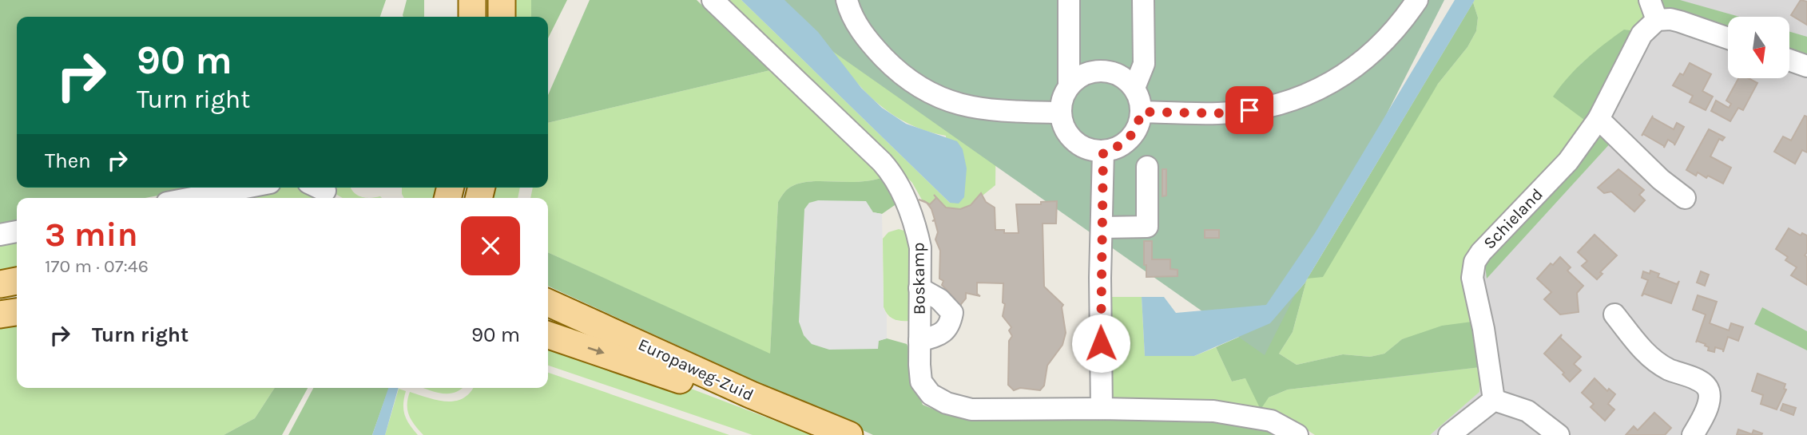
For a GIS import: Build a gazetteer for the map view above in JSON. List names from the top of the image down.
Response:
{
  "streets": {
    "main road": ["Europaweg-Zuid"],
    "street": ["Schieland", "Boskamp"]
  },
  "north": "bottom",
  "page": {
    "turn": ["90 m", "Turn right"],
    "then": "Then",
    "heading": ["3 min", "170 m · 07:46"],
    "list": [
      {
        "name": "Turn right",
        "value": "90 m"
      }
    ]
  }
}
